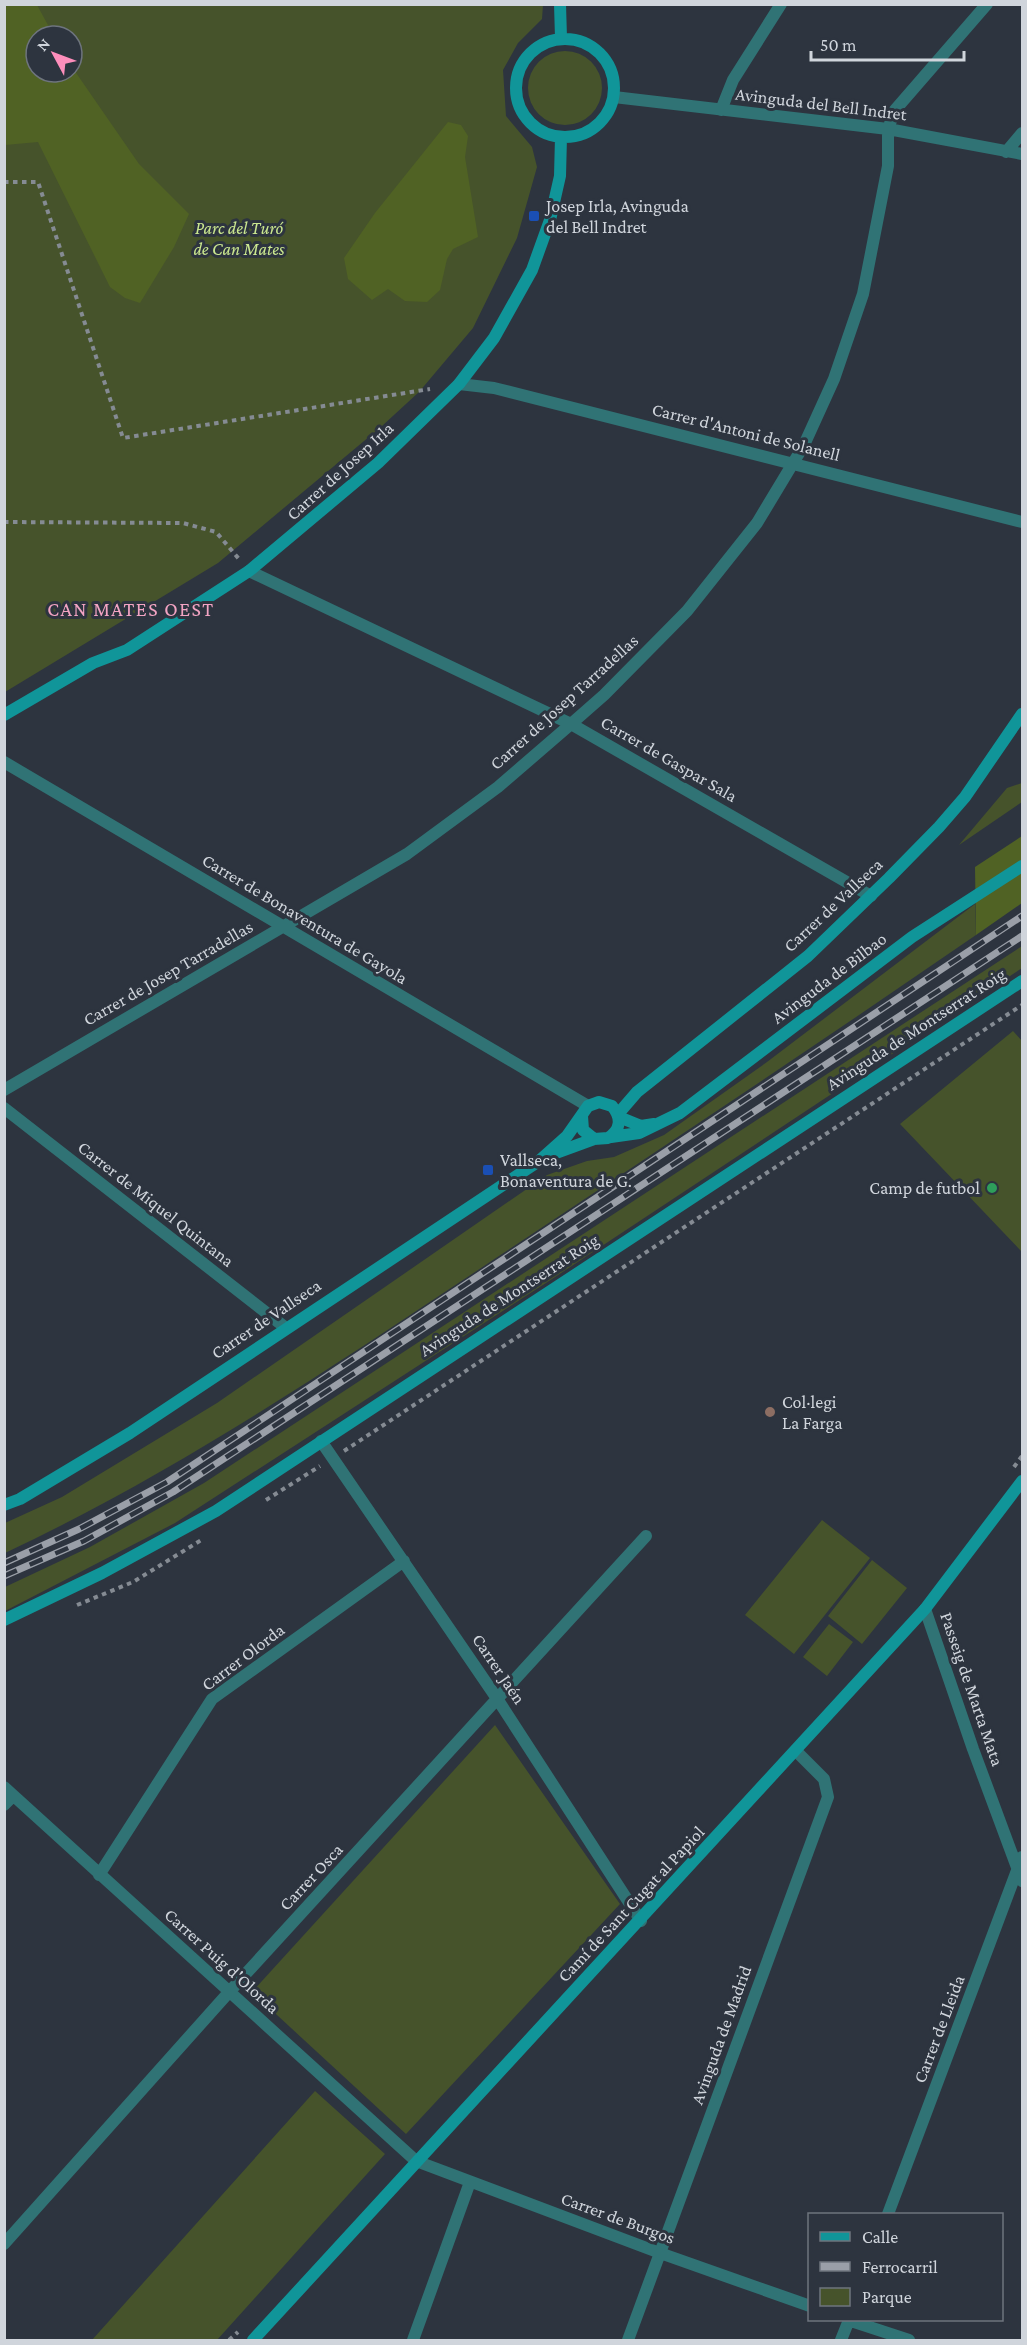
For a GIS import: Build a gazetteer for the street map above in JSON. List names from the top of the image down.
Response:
{
  "streets": {
    "street": [
      "Avinguda del Bell Indret",
      "Carrer d'Antoni de Solanell",
      "Carrer de Josep Irla",
      "Carrer de Josep Tarradellas",
      "Carrer de Gaspar Sala",
      "Carrer de Vallseca",
      "Carrer de Bonaventura de Gayola",
      "Avinguda de Bilbao",
      "Avinguda de Montserrat Roig",
      "Carrer de Miquel Quintana",
      "Carrer Olorda",
      "Carrer Jaén",
      "Passeig de Marta Mata",
      "Carrer Osca",
      "Camí de Sant Cugat al Papiol",
      "Carrer Puig d'Olorda",
      "Carrer de Lleida",
      "Avinguda de Madrid",
      "Carrer de Burgos"
    ]
  },
  "crossings": [
    ["Avinguda del Bell Indret", "Carrer de Josep Irla"],
    ["Avinguda del Bell Indret", "Carrer de Josep Tarradellas"],
    ["Carrer d'Antoni de Solanell", "Carrer de Josep Irla"],
    ["Carrer d'Antoni de Solanell", "Carrer de Josep Tarradellas"],
    ["Carrer de Josep Irla", "Carrer de Gaspar Sala"],
    ["Carrer de Josep Tarradellas", "Carrer de Gaspar Sala"],
    ["Carrer de Josep Tarradellas", "Carrer de Bonaventura de Gayola"],
    ["Carrer de Gaspar Sala", "Carrer de Vallseca"],
    ["Carrer de Vallseca", "Carrer de Bonaventura de Gayola"],
    ["Carrer de Vallseca", "Avinguda de Bilbao"],
    ["Carrer de Vallseca", "Carrer de Miquel Quintana"],
    ["Carrer de Bonaventura de Gayola", "Avinguda de Bilbao"],
    ["Avinguda de Montserrat Roig", "Carrer Jaén"],
    ["Carrer Olorda", "Carrer Jaén"],
    ["Carrer Olorda", "Carrer Puig d'Olorda"],
    ["Carrer Jaén", "Carrer Osca"],
    ["Carrer Jaén", "Camí de Sant Cugat al Papiol"],
    ["Passeig de Marta Mata", "Camí de Sant Cugat al Papiol"],
    ["Passeig de Marta Mata", "Carrer de Lleida"],
    ["Carrer Osca", "Carrer Puig d'Olorda"],
    ["Camí de Sant Cugat al Papiol", "Carrer Puig d'Olorda"],
    ["Camí de Sant Cugat al Papiol", "Avinguda de Madrid"],
    ["Camí de Sant Cugat al Papiol", "Carrer de Burgos"],
    ["Carrer Puig d'Olorda", "Carrer de Burgos"],
    ["Avinguda de Madrid", "Carrer de Burgos"]
  ],
  "districts": ["CAN MATES OEST"],
  "parks": ["Parc del Turó de Can Mates"],
  "places": {
    "transit": ["Josep Irla, Avinguda del Bell Indret", "Vallseca, Bonaventura de G."],
    "other": ["Camp de futbol", "Col·legi La Farga"]
  },
  "legend": ["Calle", "Ferrocarril", "Parque"],
  "scale_bar": "50 m",
  "north": "top left"
}
